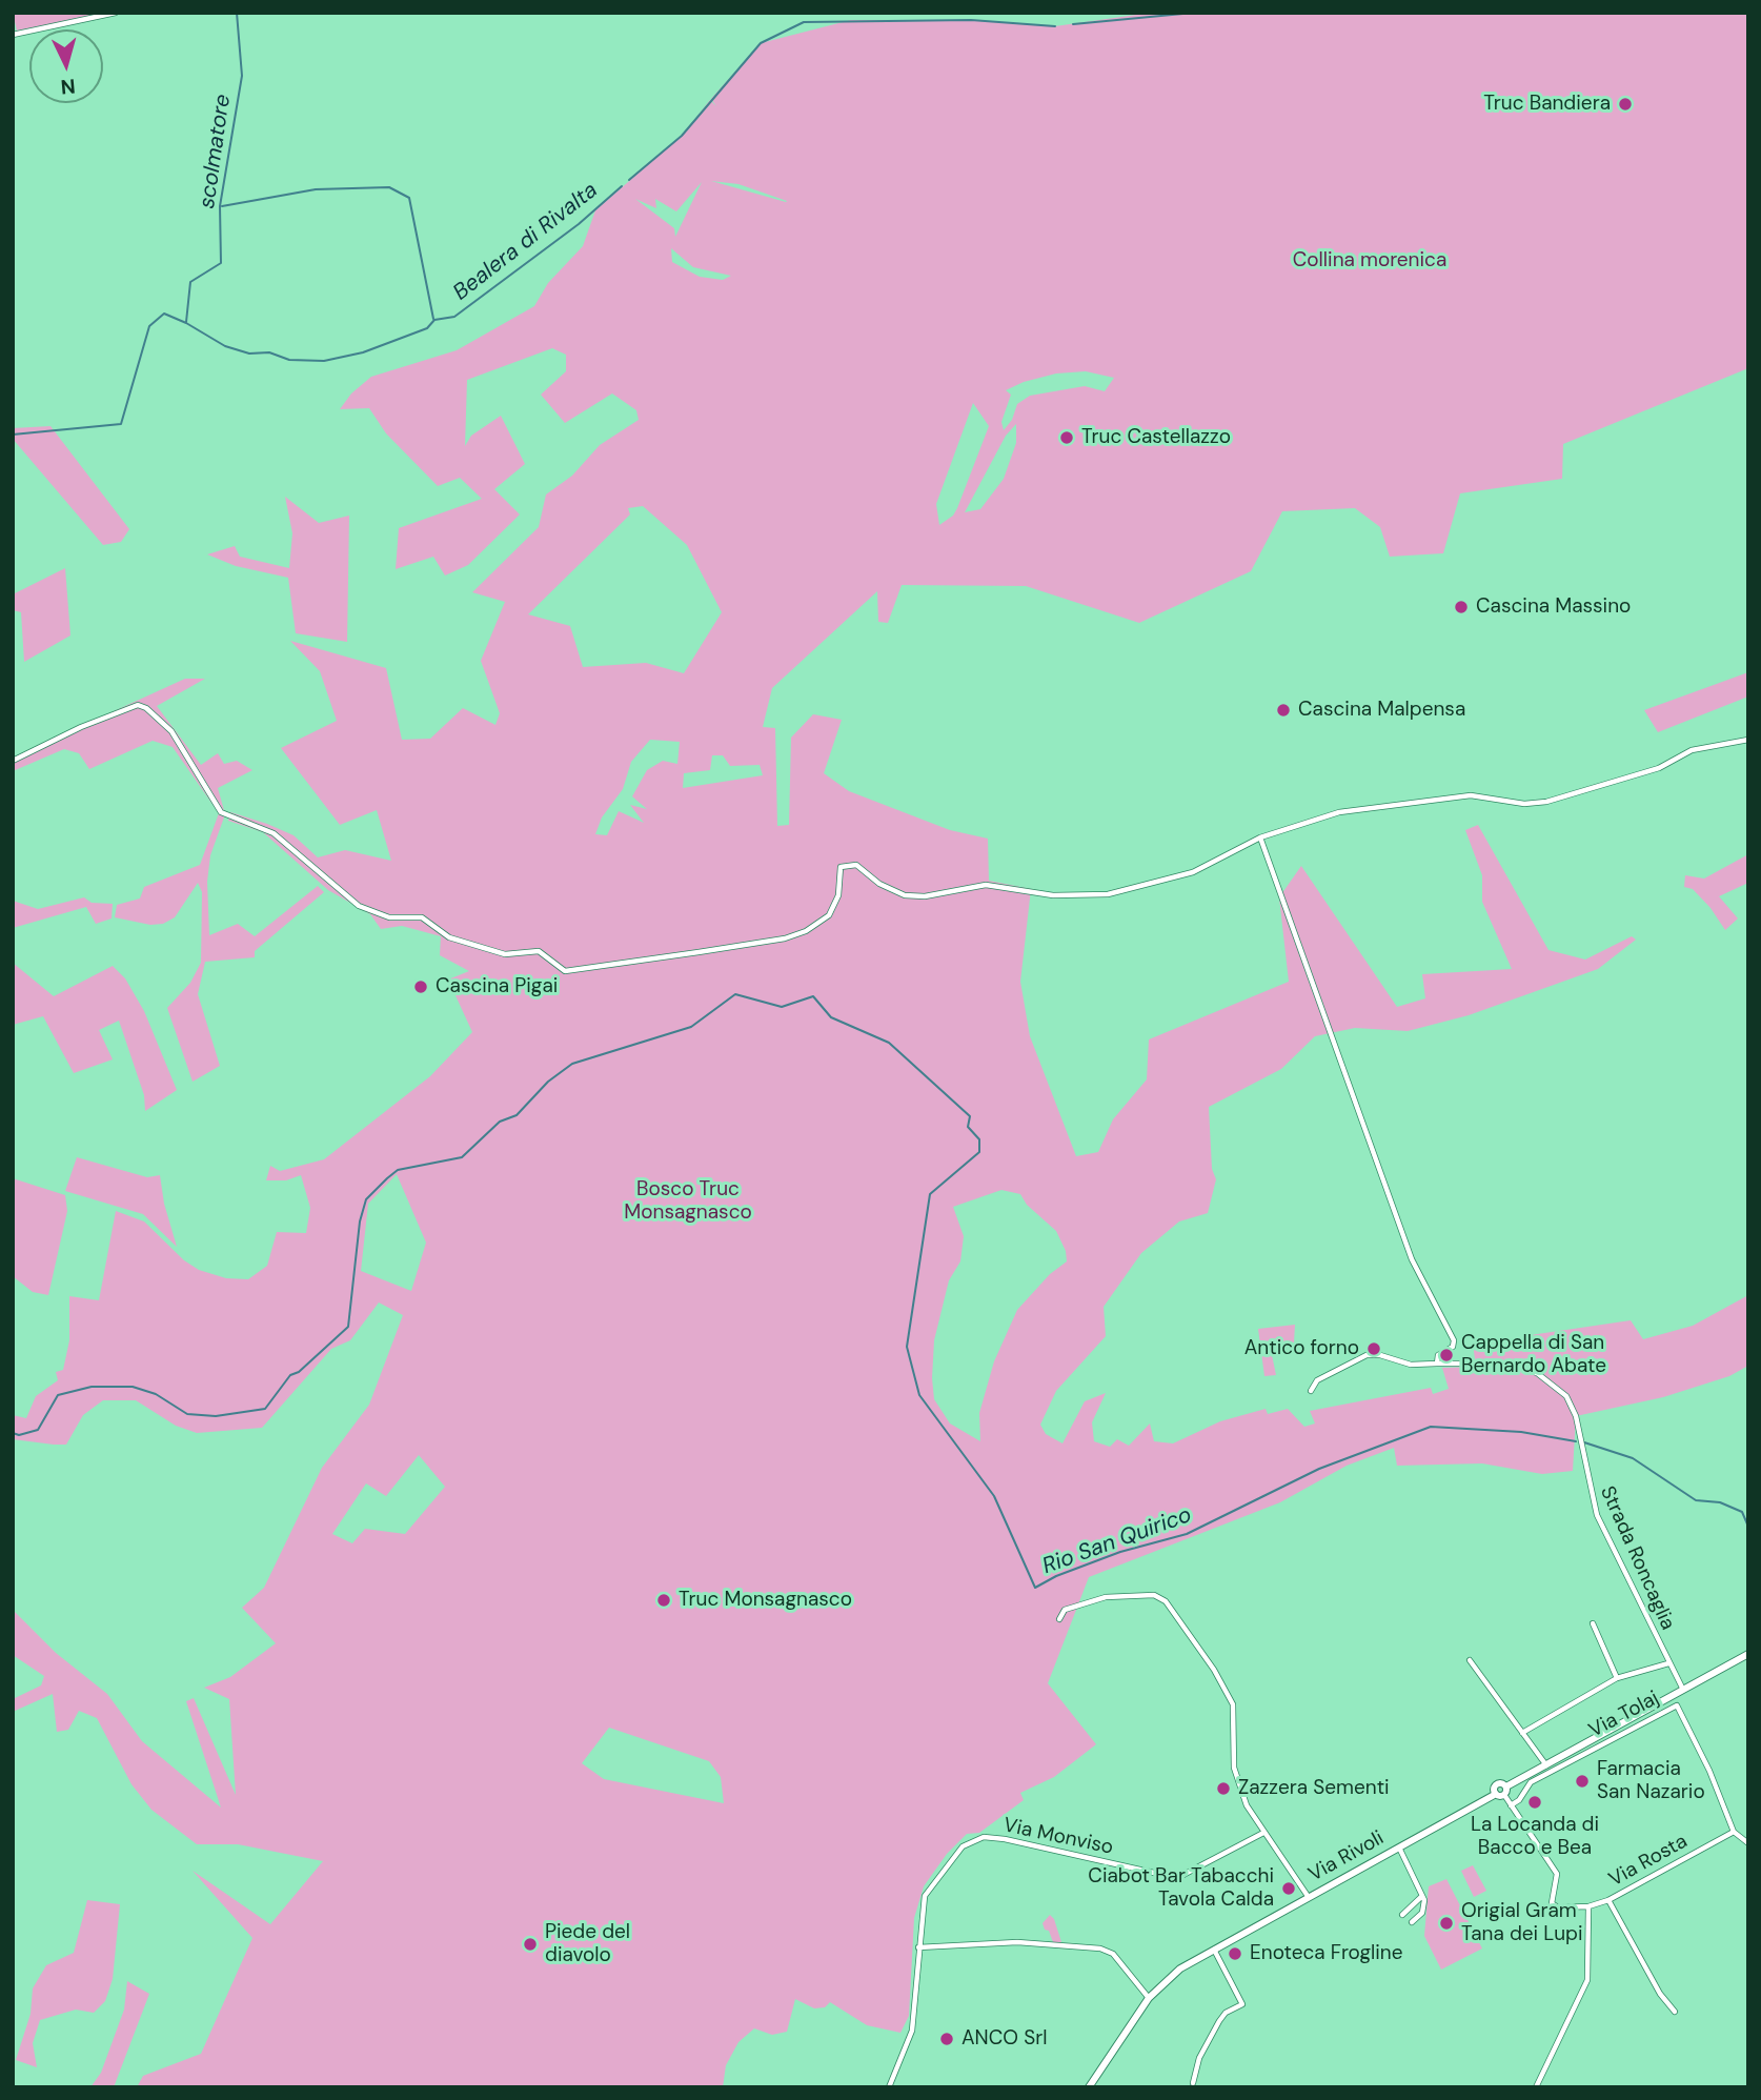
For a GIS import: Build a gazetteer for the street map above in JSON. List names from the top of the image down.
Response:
{
  "streets": {
    "street": [
      "Strada Roncaglia",
      "Via Tolaj",
      "Via Monviso",
      "Via Rivoli",
      "Via Rosta"
    ]
  },
  "crossings": [
    ["Strada Roncaglia", "Via Rivoli"],
    ["Via Tolaj", "Via Rosta"],
    ["Via Rivoli", "Via Rosta"]
  ],
  "water": ["scolmatore", "Bealera di Rivalta", "Rio San Quirico"],
  "parks": ["Collina morenica", "Bosco Truc Monsagnasco"],
  "places": [
    "Truc Bandiera",
    "Truc Castellazzo",
    "Cascina Massino",
    "Cascina Malpensa",
    "Cascina Pigai",
    "Antico forno",
    "Cappella di San Bernardo Abate",
    "Truc Monsagnasco",
    "Farmacia San Nazario",
    "Zazzera Sementi",
    "La Locanda di Bacco e Bea",
    "Ciabot Bar Tabacchi Tavola Calda",
    "Origial Gram Tana dei Lupi",
    "Piede del diavolo",
    "Enoteca Frogline",
    "ANCO Srl"
  ],
  "north": "bottom"
}
